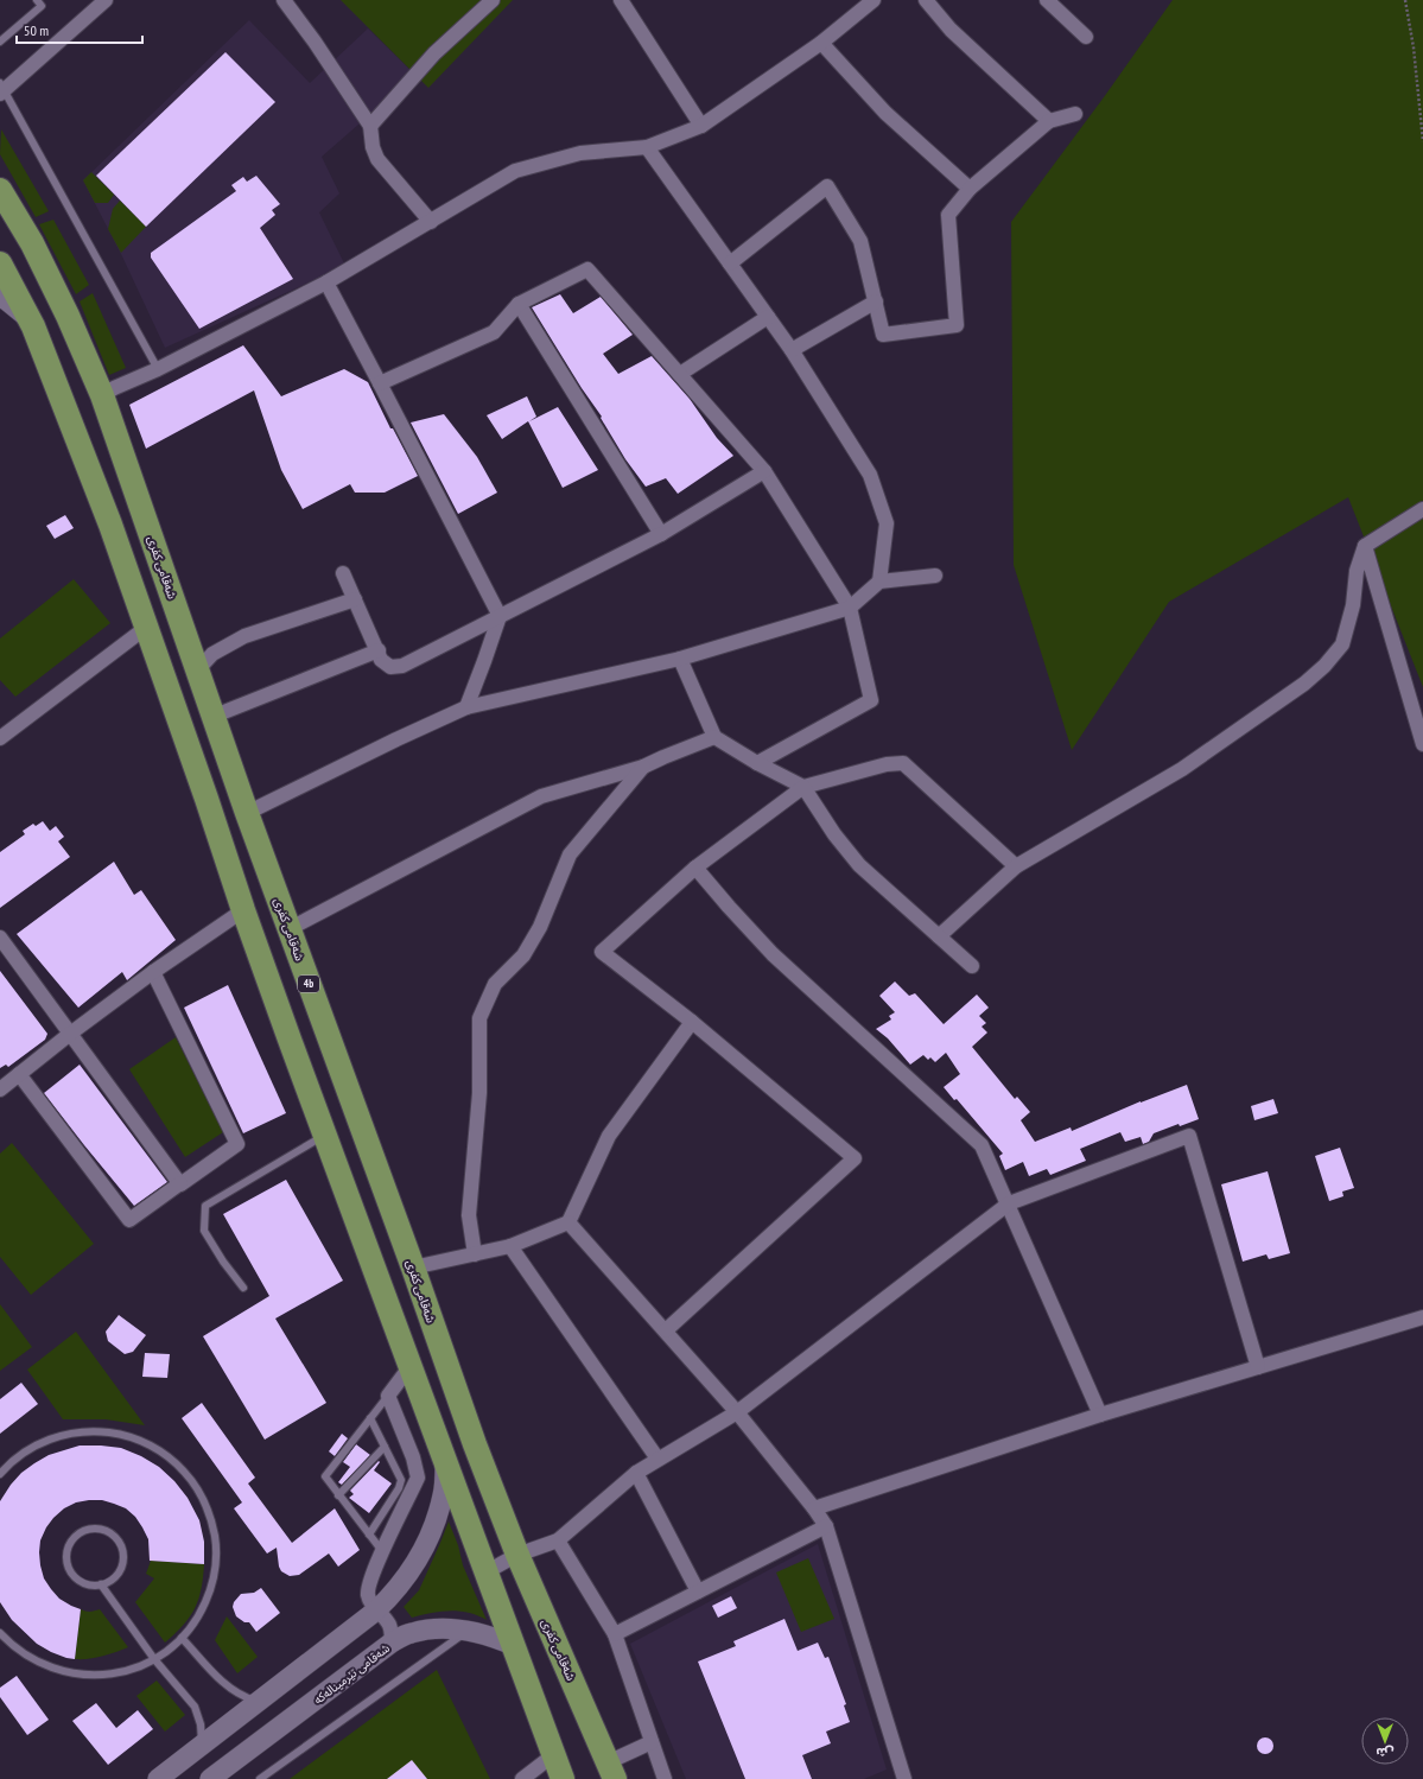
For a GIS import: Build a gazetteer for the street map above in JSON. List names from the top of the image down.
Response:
{
  "streets": {
    "highway": ["شەقامی کفری", "4b"],
    "main road": ["شەقامی تێرمینالەکە"]
  },
  "scale_bar": "50 m",
  "north": "bottom"
}
